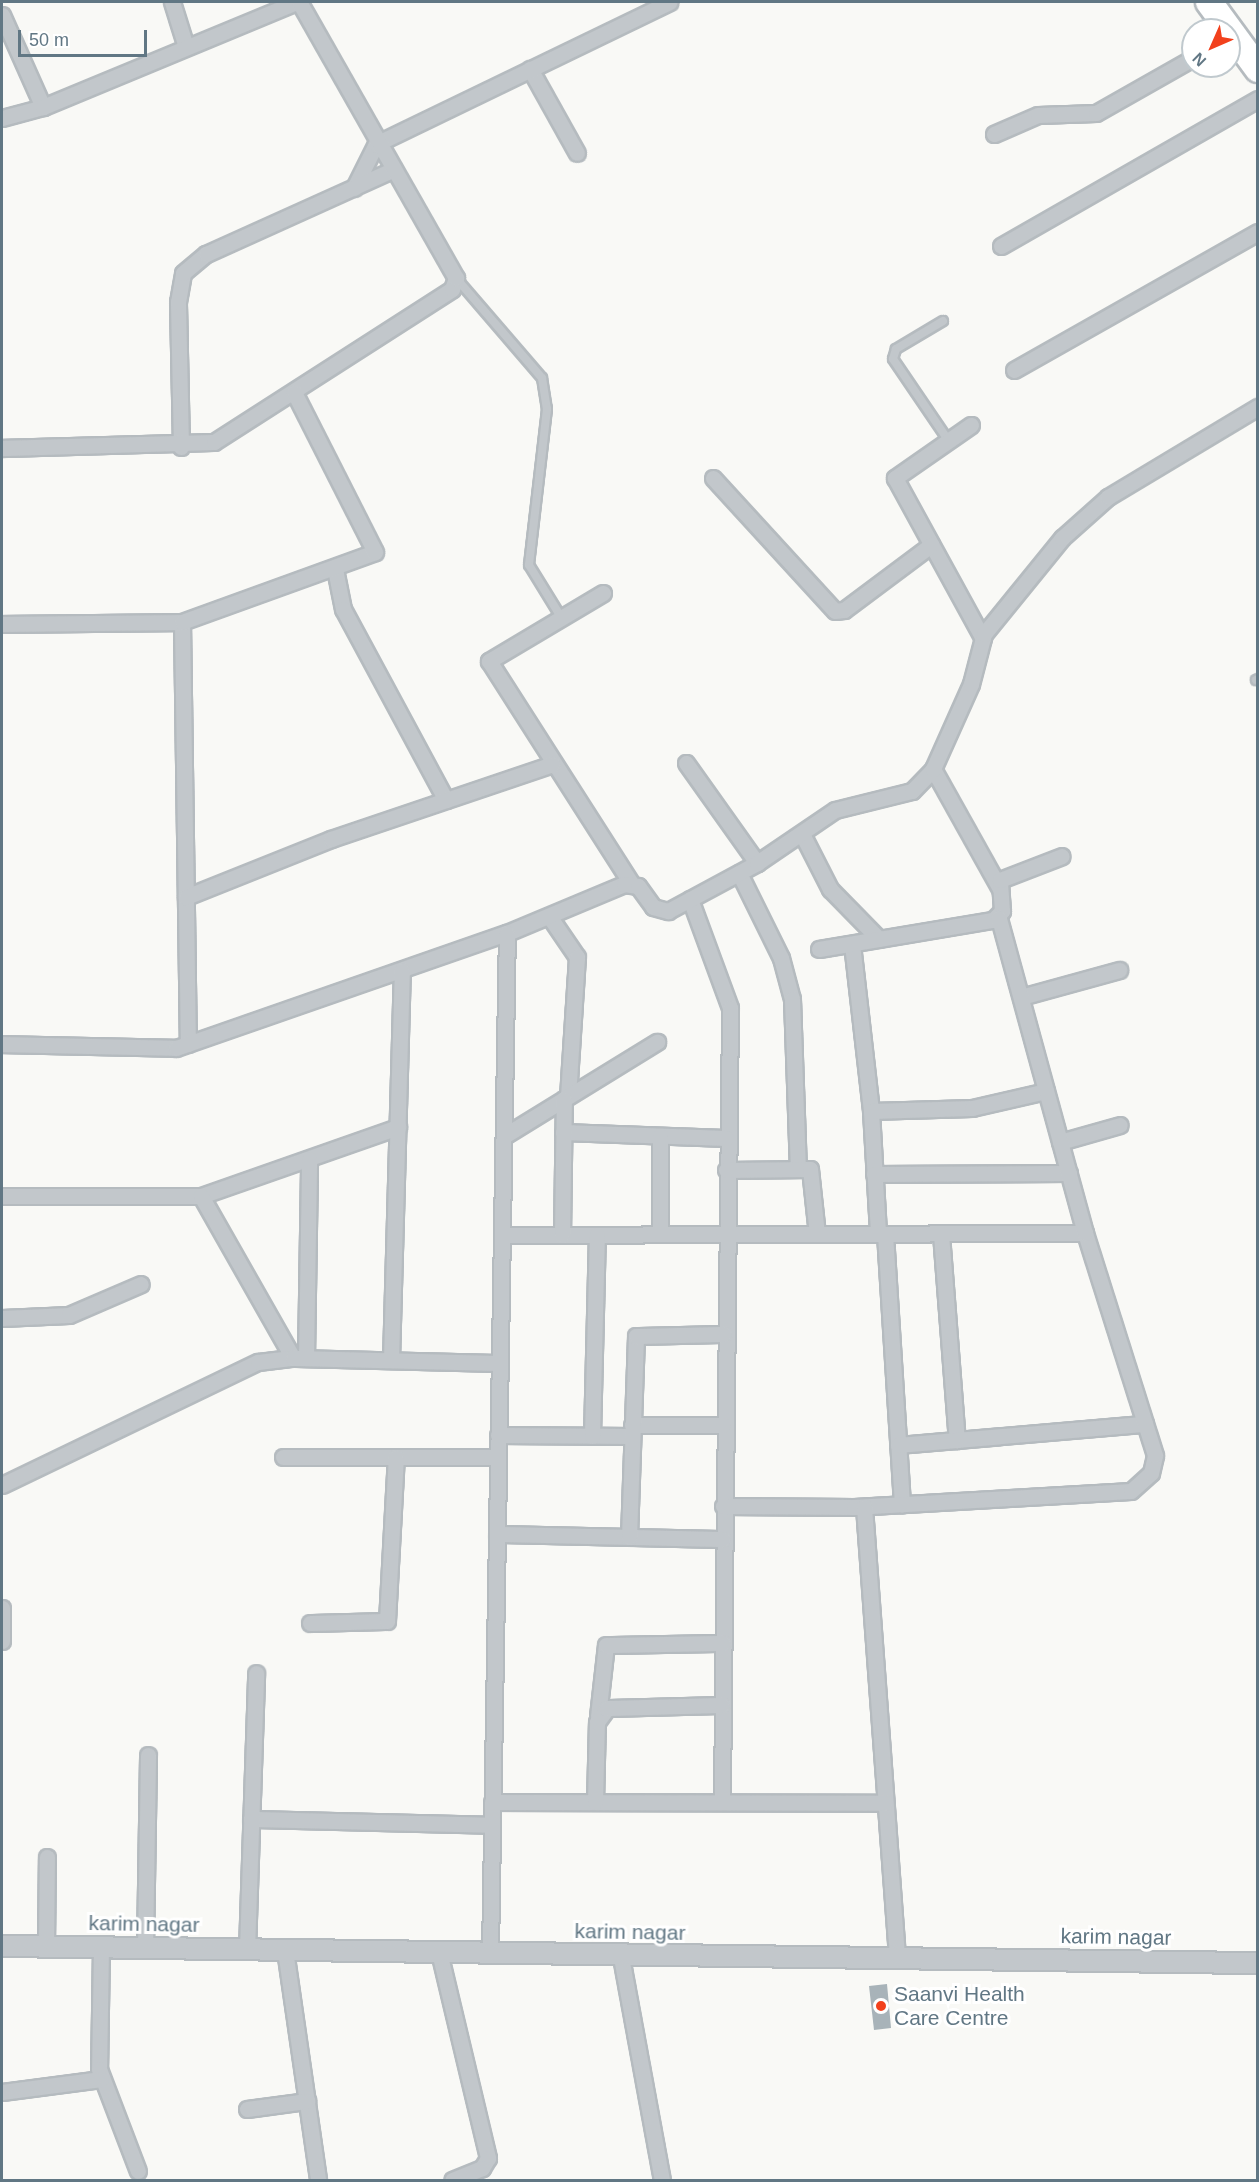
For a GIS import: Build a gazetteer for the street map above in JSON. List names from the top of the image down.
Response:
{
  "streets": {
    "street": ["karim nagar"]
  },
  "places": ["Saanvi Health Care Centre"],
  "scale_bar": "50 m",
  "north": "bottom left"
}
